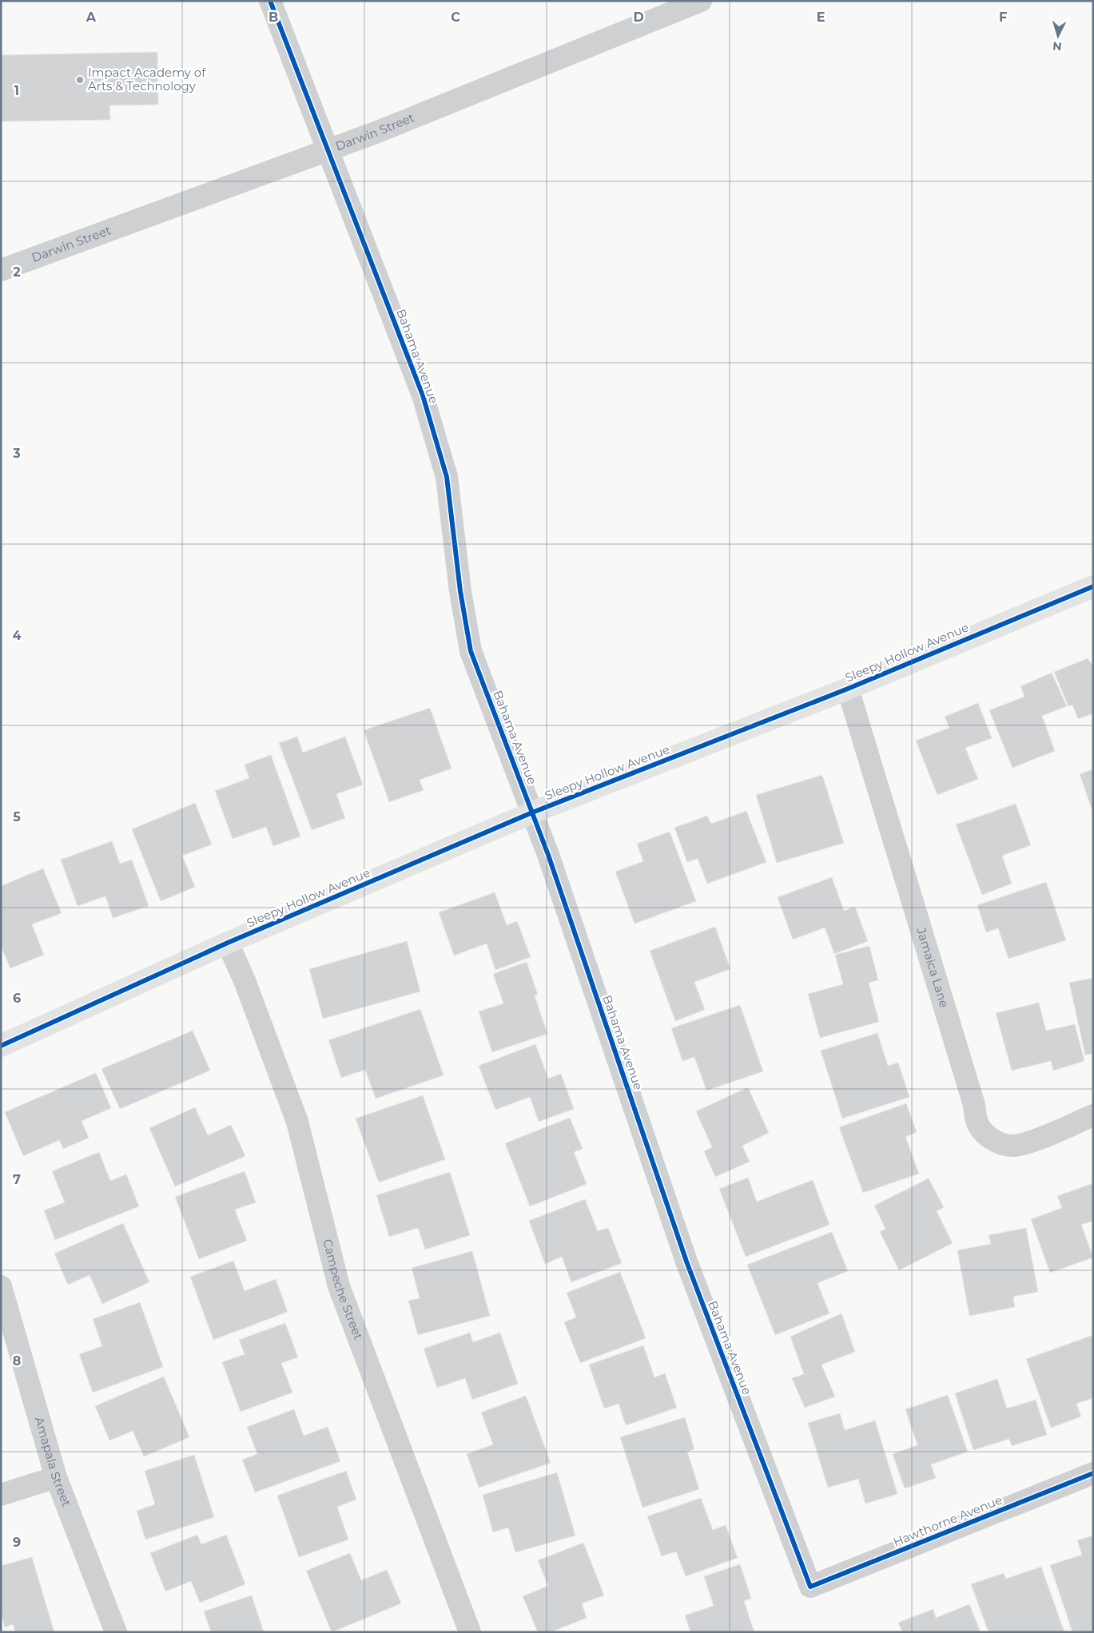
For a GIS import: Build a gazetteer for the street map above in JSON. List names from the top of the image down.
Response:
{
  "streets": {
    "street": [
      "Darwin Street",
      "Bahama Avenue",
      "Sleepy Hollow Avenue",
      "Jamaica Lane",
      "Campeche Street",
      "Amapala Street",
      "Hawthorne Avenue"
    ]
  },
  "crossings": [
    ["Darwin Street", "Bahama Avenue"],
    ["Bahama Avenue", "Sleepy Hollow Avenue"],
    ["Bahama Avenue", "Hawthorne Avenue"],
    ["Sleepy Hollow Avenue", "Jamaica Lane"],
    ["Sleepy Hollow Avenue", "Campeche Street"]
  ],
  "places": ["Impact Academy of Arts & Technology"],
  "north": "bottom",
  "grid": {
    "columns": [
      "A",
      "B",
      "C",
      "D",
      "E",
      "F"
    ],
    "rows": [
      "1",
      "2",
      "3",
      "4",
      "5",
      "6",
      "7",
      "8",
      "9"
    ]
  }
}
